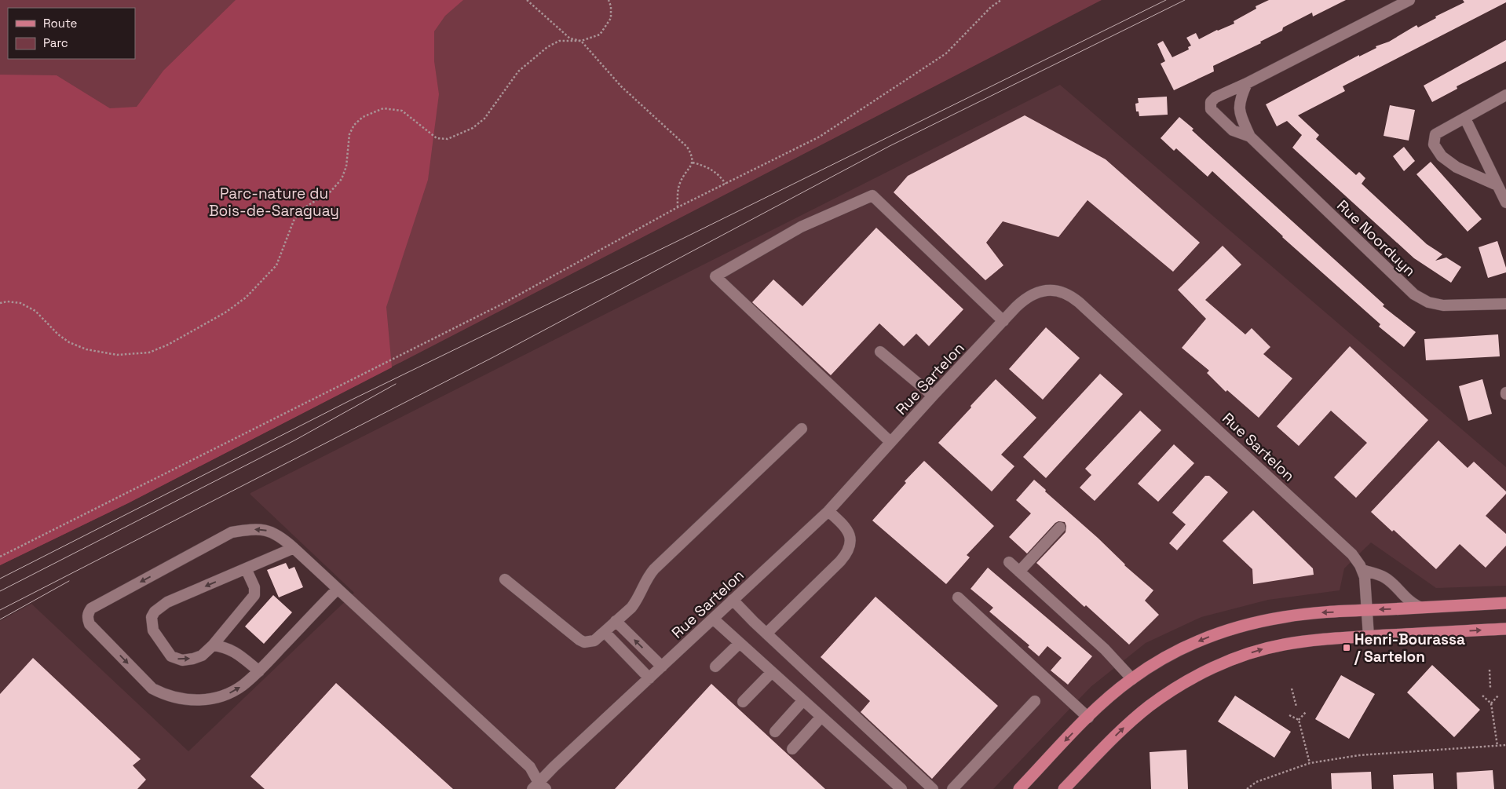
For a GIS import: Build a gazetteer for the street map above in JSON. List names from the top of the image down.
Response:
{
  "streets": {
    "street": ["Rue Noorduyn", "Rue Sartelon"]
  },
  "parks": ["Parc-nature du Bois-de-Saraguay"],
  "places": {
    "transit": ["Henri-Bourassa / Sartelon"]
  },
  "legend": ["Route", "Parc"]
}
